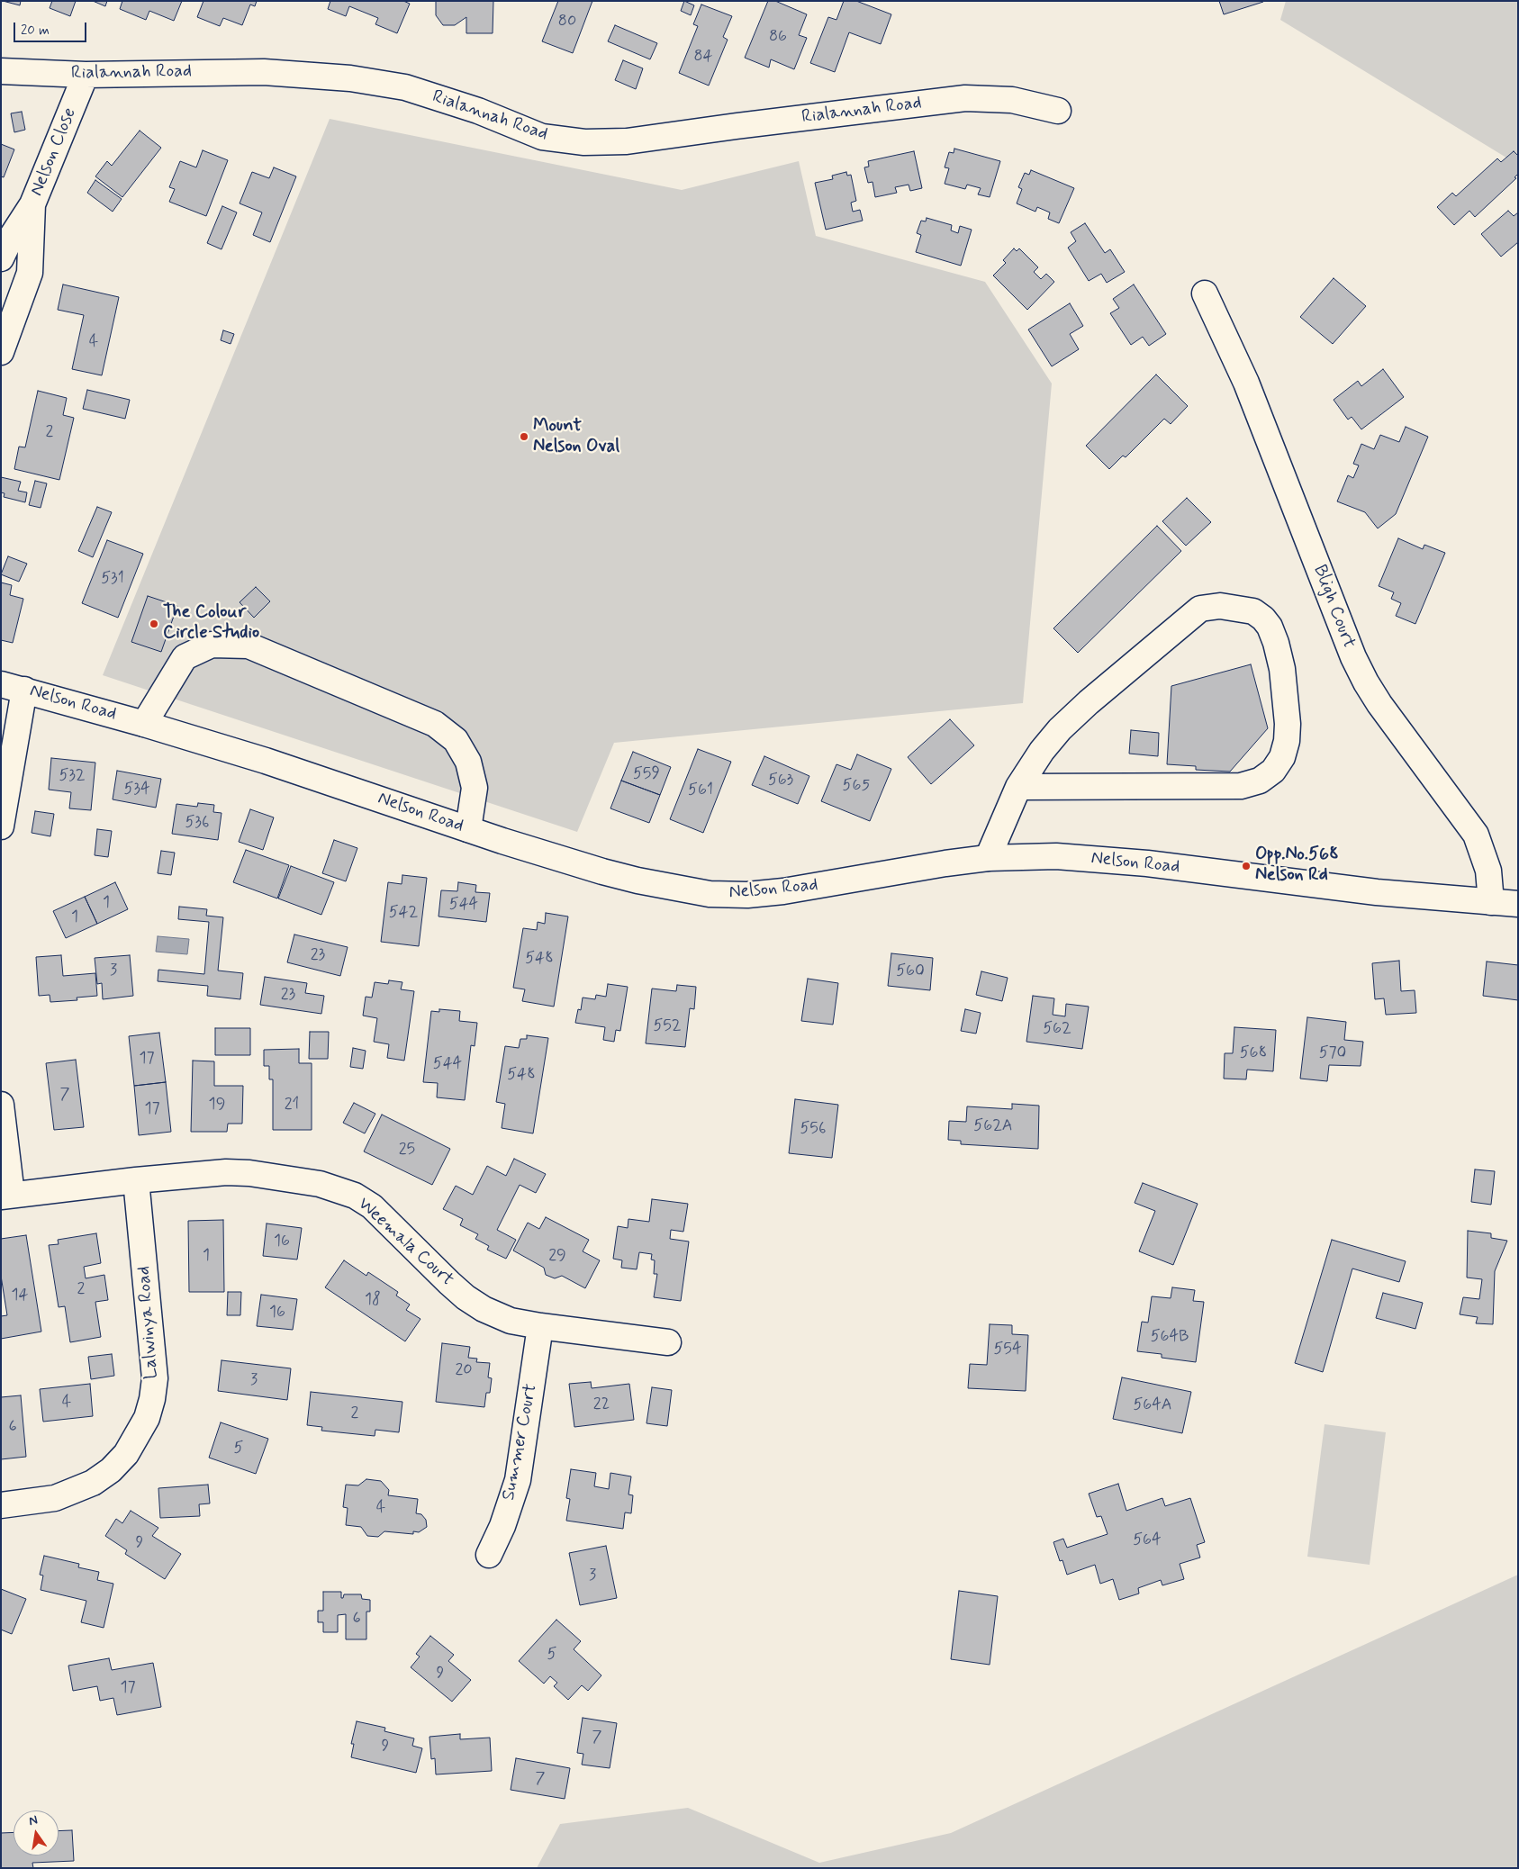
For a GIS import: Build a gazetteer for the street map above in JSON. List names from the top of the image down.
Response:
{
  "streets": {
    "street": [
      "Rialannah Road",
      "Nelson Close",
      "Bligh Court",
      "Nelson Road",
      "Weemala Court",
      "Lalwinya Road",
      "Summer Court"
    ]
  },
  "crossings": [
    ["Rialannah Road", "Nelson Close"],
    ["Bligh Court", "Nelson Road"],
    ["Weemala Court", "Lalwinya Road"],
    ["Weemala Court", "Summer Court"]
  ],
  "places": ["Mount Nelson Oval", "The Colour Circle Studio", "Opp.No.568 Nelson Rd"],
  "house_numbers": [
    "80",
    "86",
    "84",
    "4",
    "2",
    "531",
    "559",
    "532",
    "563",
    "565",
    "534",
    "561",
    "536",
    "1",
    "544",
    "542",
    "1",
    "23",
    "548",
    "3",
    "560",
    "23",
    "552",
    "562",
    "568",
    "570",
    "17",
    "544",
    "548",
    "7",
    "19",
    "21",
    "17",
    "562A",
    "556",
    "25",
    "16",
    "1",
    "29",
    "2",
    "14",
    "18",
    "16",
    "564B",
    "554",
    "20",
    "3",
    "4",
    "22",
    "564A",
    "2",
    "6",
    "5",
    "4",
    "564",
    "9",
    "3",
    "6",
    "5",
    "9",
    "17",
    "7",
    "9",
    "7"
  ],
  "scale_bar": "20 m",
  "north": "top"
}
